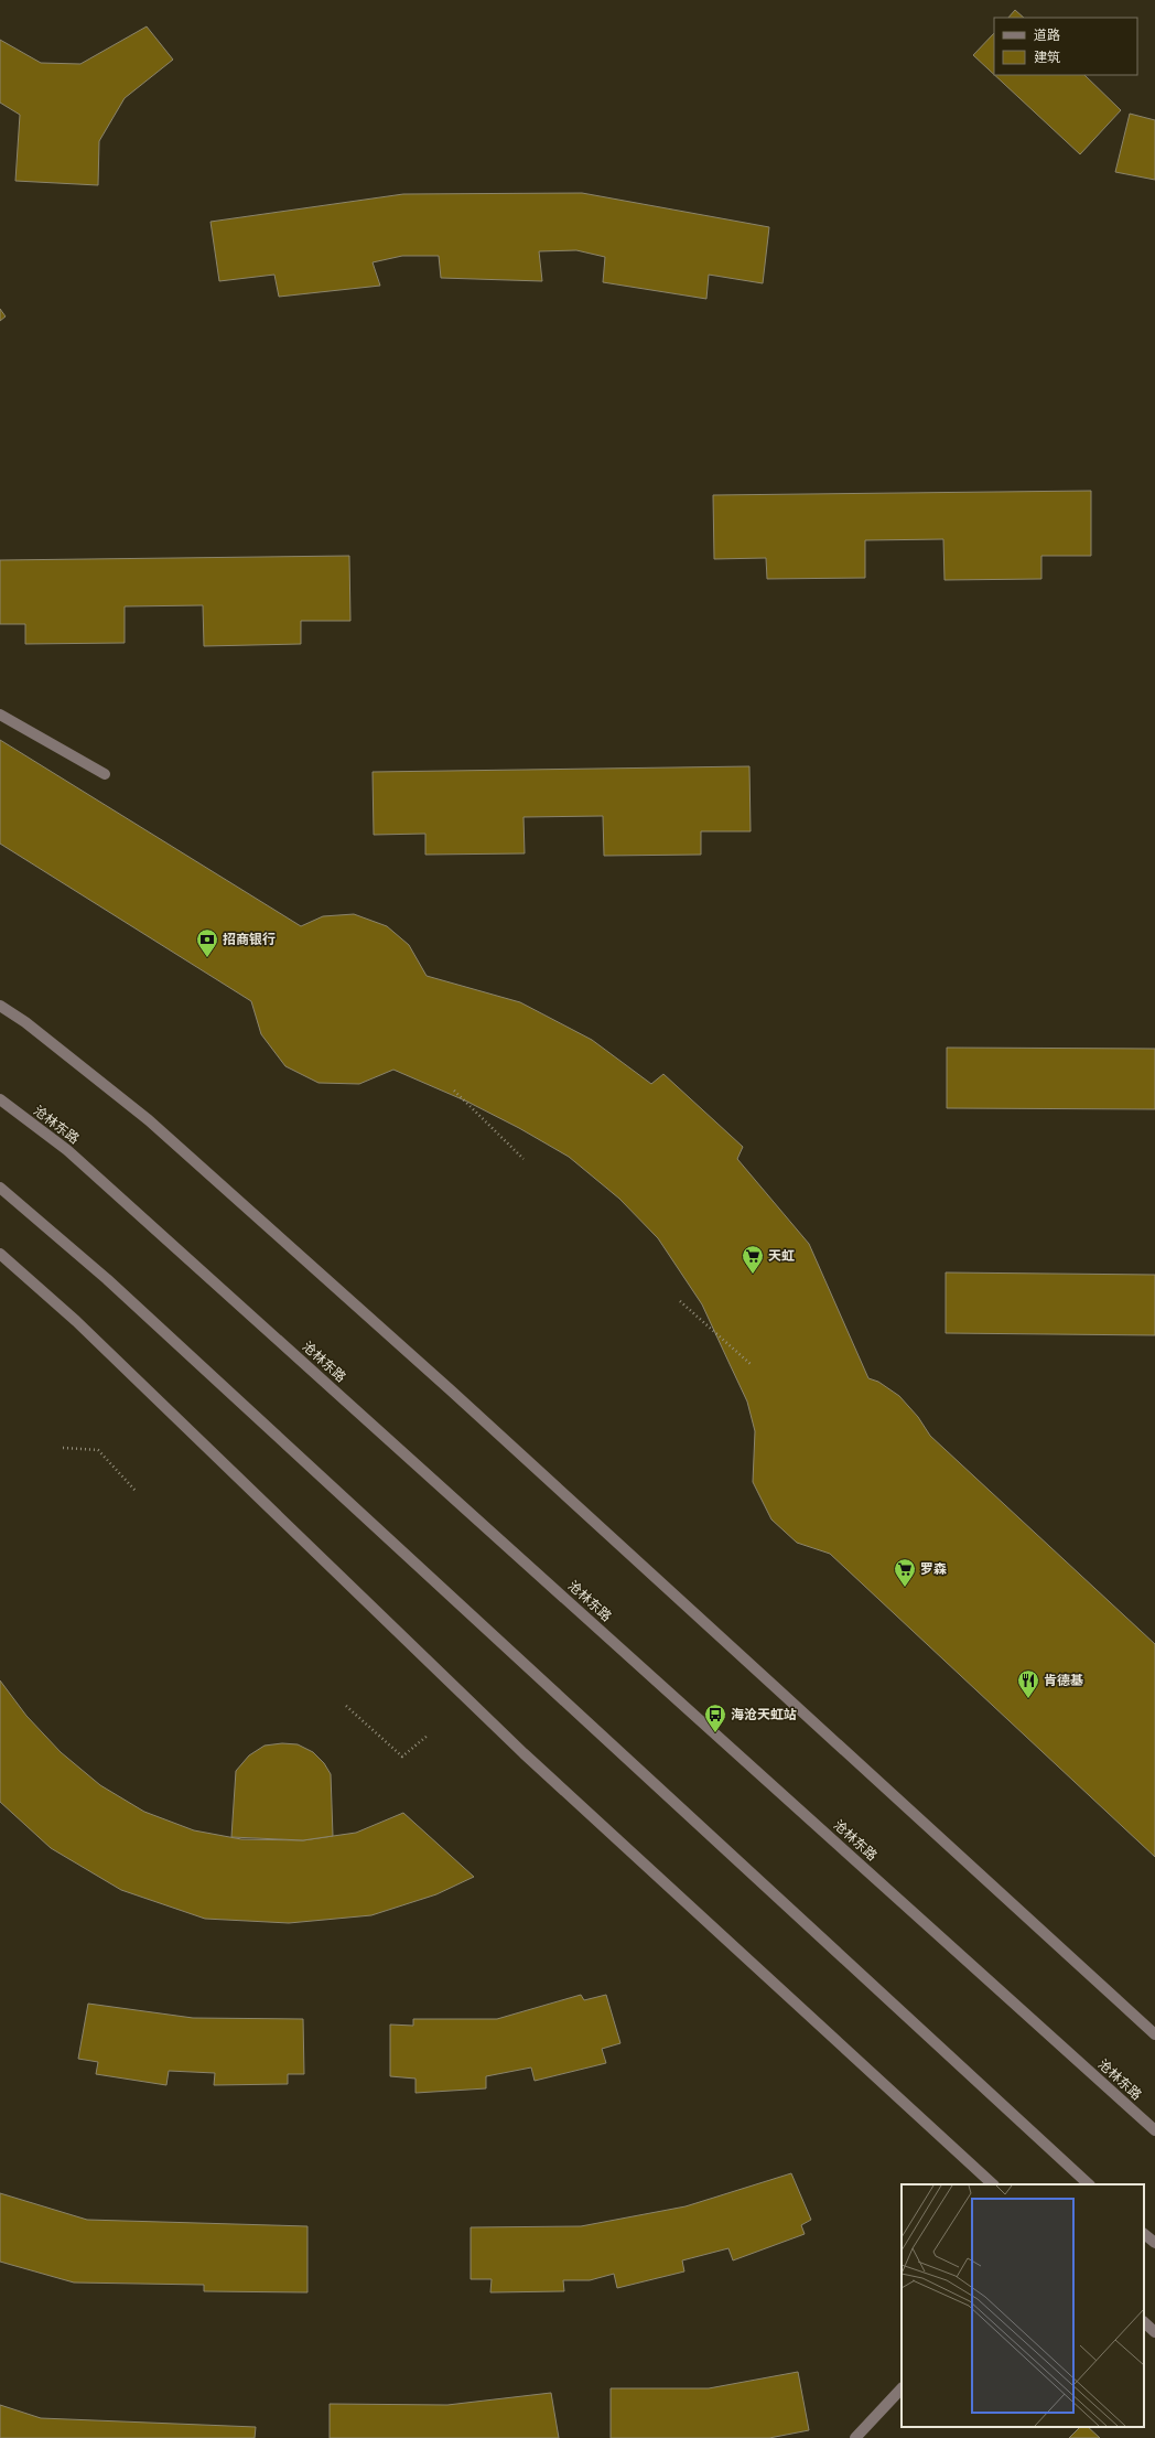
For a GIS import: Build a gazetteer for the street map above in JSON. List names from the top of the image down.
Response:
{
  "streets": {
    "street": ["沧林东路"]
  },
  "places": {
    "bank": ["招商银行"],
    "supermarket": ["天虹", "罗森"],
    "restaurant": ["肯德基"],
    "bus stop": ["海沧天虹站"]
  },
  "legend": ["道路", "建筑"]
}
